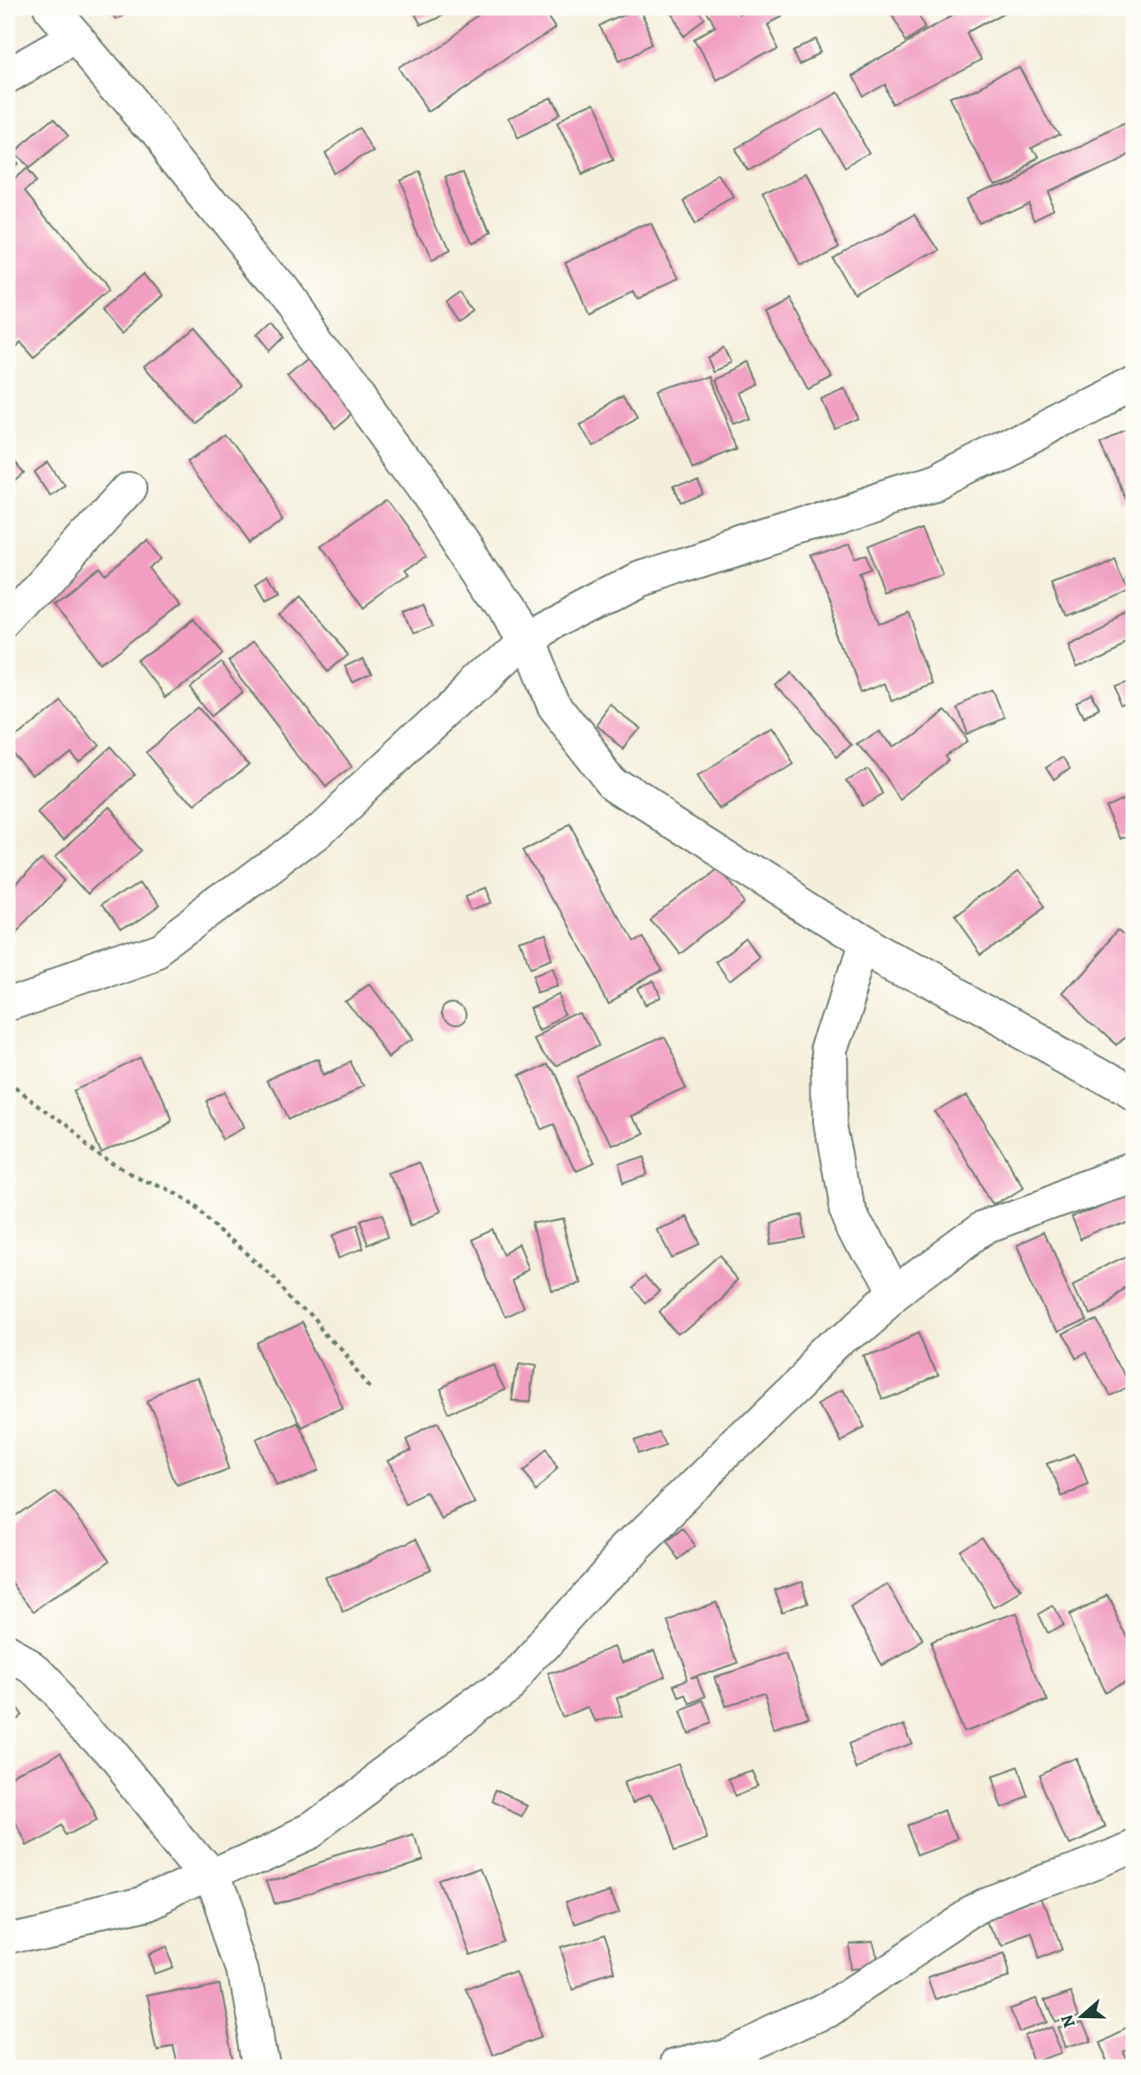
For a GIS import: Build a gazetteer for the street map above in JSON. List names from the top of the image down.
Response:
{
  "north": "left"
}
